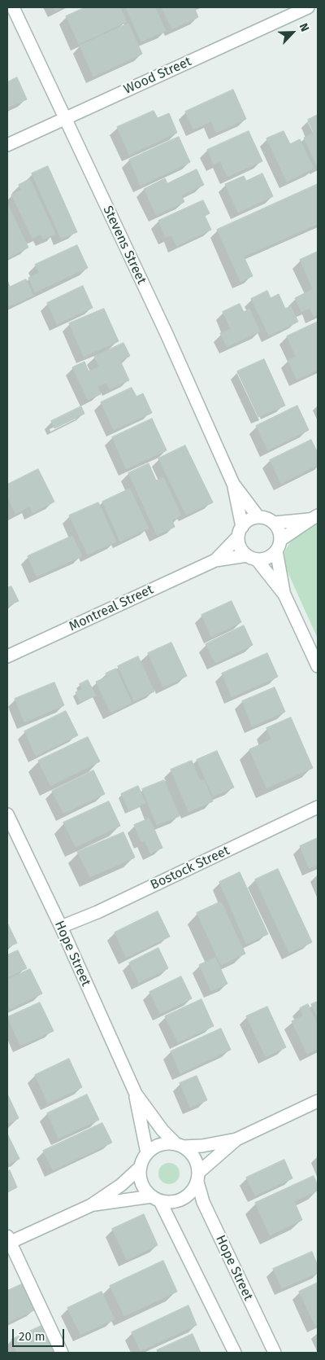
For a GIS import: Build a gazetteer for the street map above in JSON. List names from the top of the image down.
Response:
{
  "streets": {
    "street": [
      "Wood Street",
      "Stevens Street",
      "Montreal Street",
      "Bostock Street",
      "Hope Street"
    ]
  },
  "crossings": [
    ["Wood Street", "Stevens Street"],
    ["Stevens Street", "Montreal Street"],
    ["Bostock Street", "Hope Street"]
  ],
  "scale_bar": "20 m",
  "north": "top right"
}
